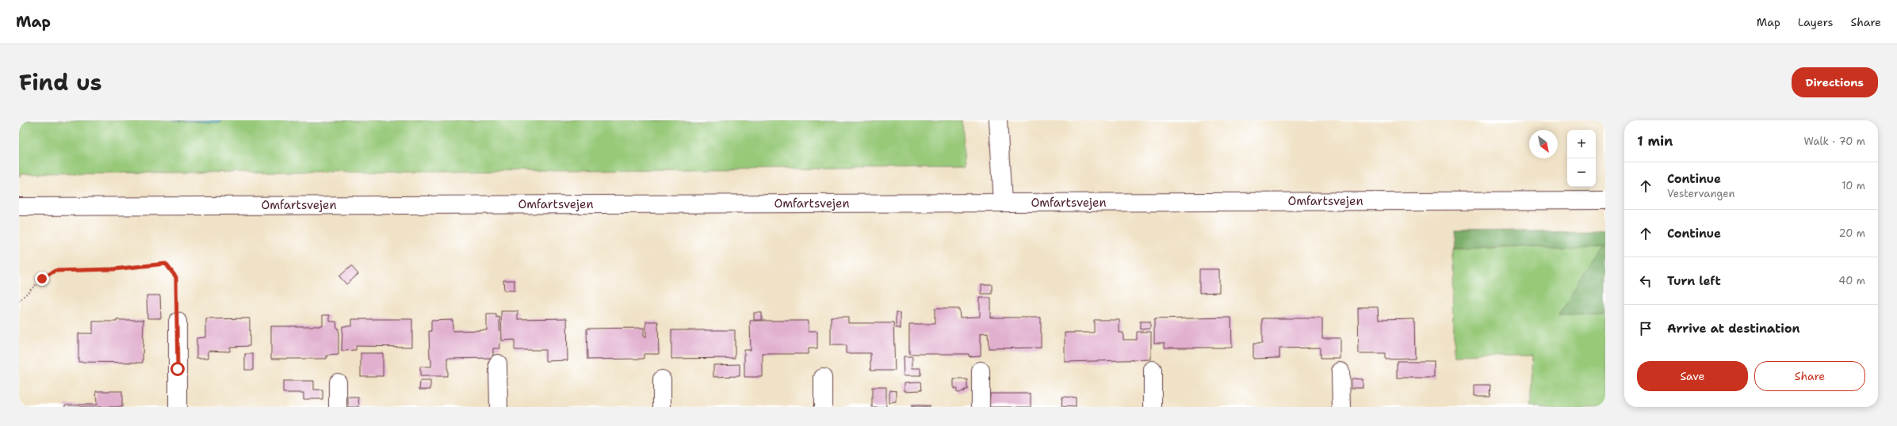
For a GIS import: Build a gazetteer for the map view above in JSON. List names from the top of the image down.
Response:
{
  "streets": {
    "main road": ["Omfartsvejen"]
  },
  "north": "bottom right",
  "page": {
    "header": "Map",
    "nav": ["Map", "Layers", "Share"],
    "title": "Find us",
    "buttons": [
      "Directions",
      ["Save", "Share"]
    ],
    "heading": ["1 min", "Walk · 70 m"],
    "map_buttons": ["+", "−"],
    "list": [
      ["Continue", "Vestervangen", "10 m"],
      ["Continue", "20 m"],
      ["Turn left", "40 m"],
      "Arrive at destination"
    ]
  }
}
